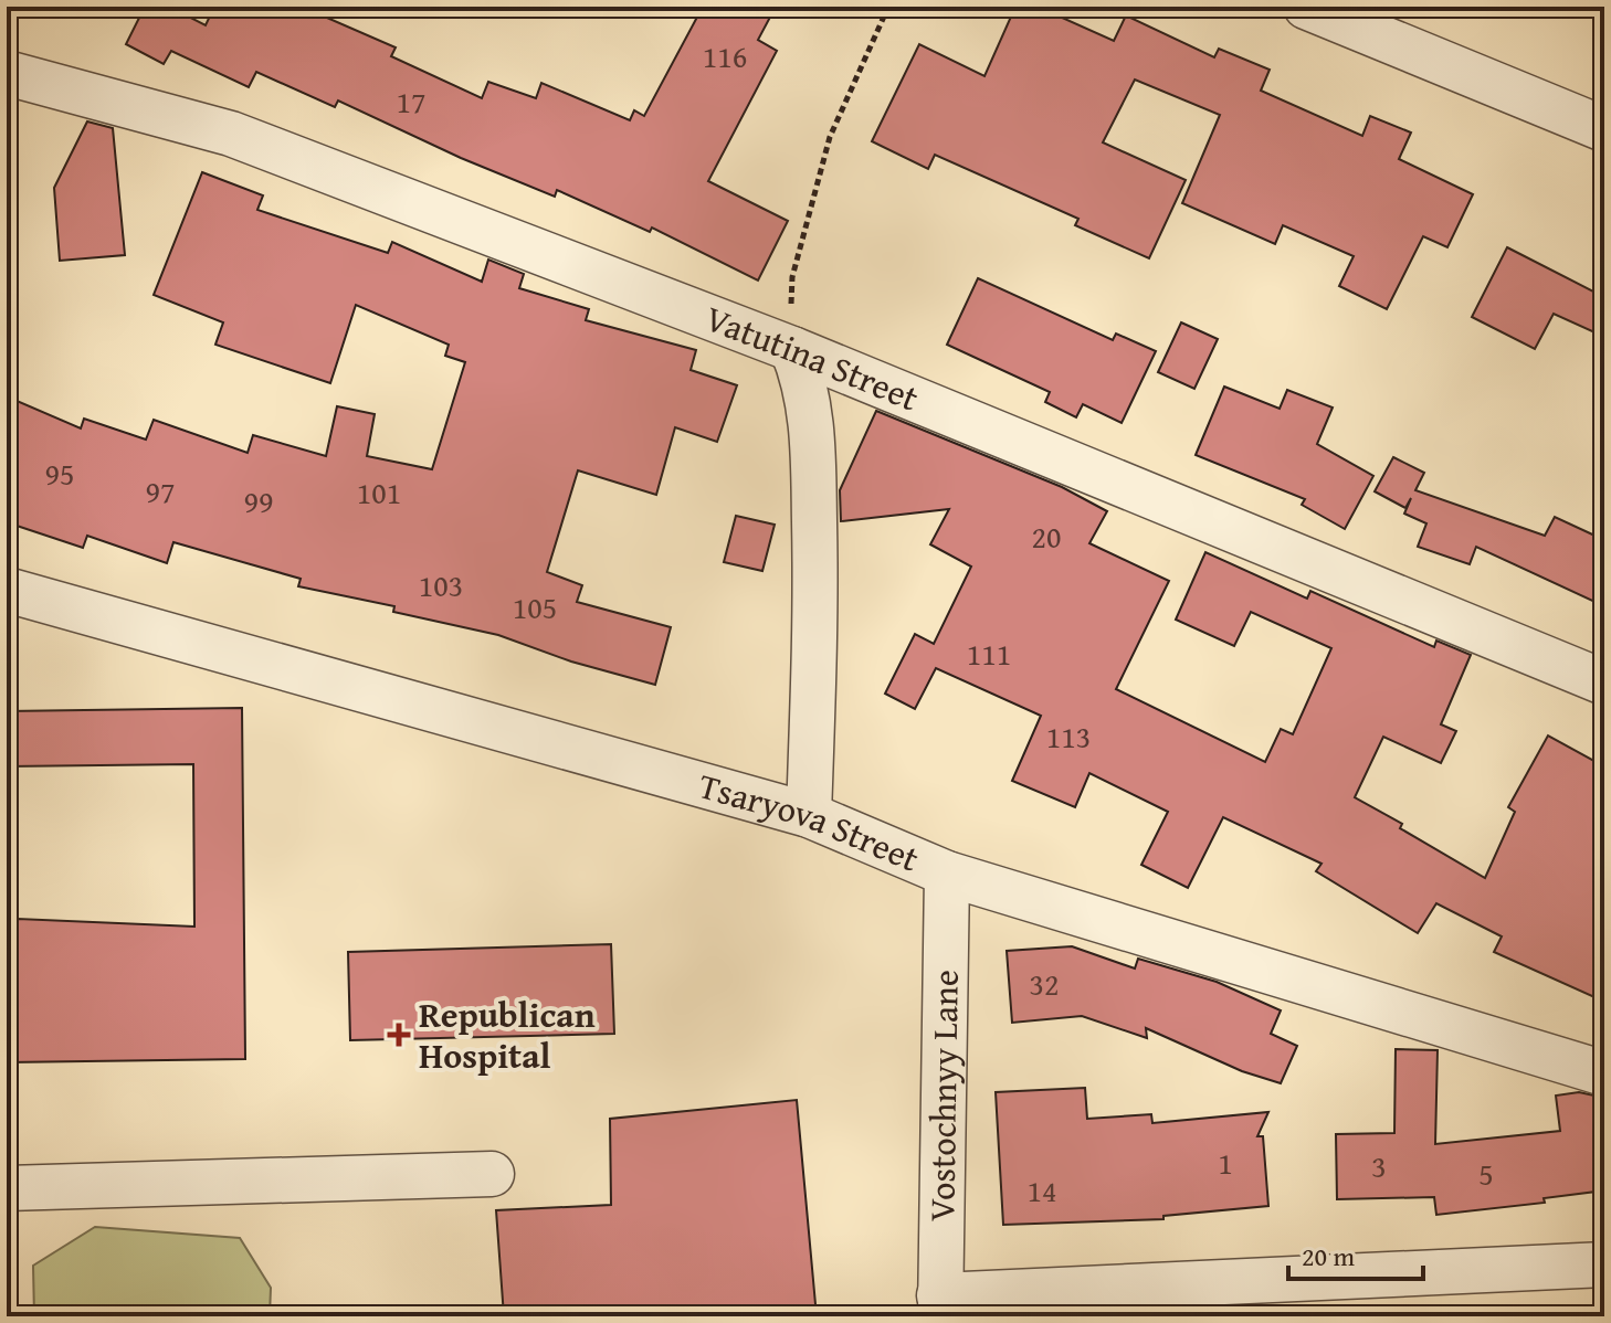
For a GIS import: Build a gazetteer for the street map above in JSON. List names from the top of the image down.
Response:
{
  "streets": {
    "street": ["Vatutina Street", "Tsaryova Street", "Vostochnyy Lane"]
  },
  "crossings": [
    ["Tsaryova Street", "Vostochnyy Lane"]
  ],
  "places": {
    "health": ["Republican Hospital"]
  },
  "house_numbers": [
    "116",
    "17",
    "95",
    "97",
    "101",
    "99",
    "20",
    "103",
    "105",
    "111",
    "113",
    "32",
    "1",
    "3",
    "5",
    "14"
  ],
  "scale_bar": "20 m"
}
